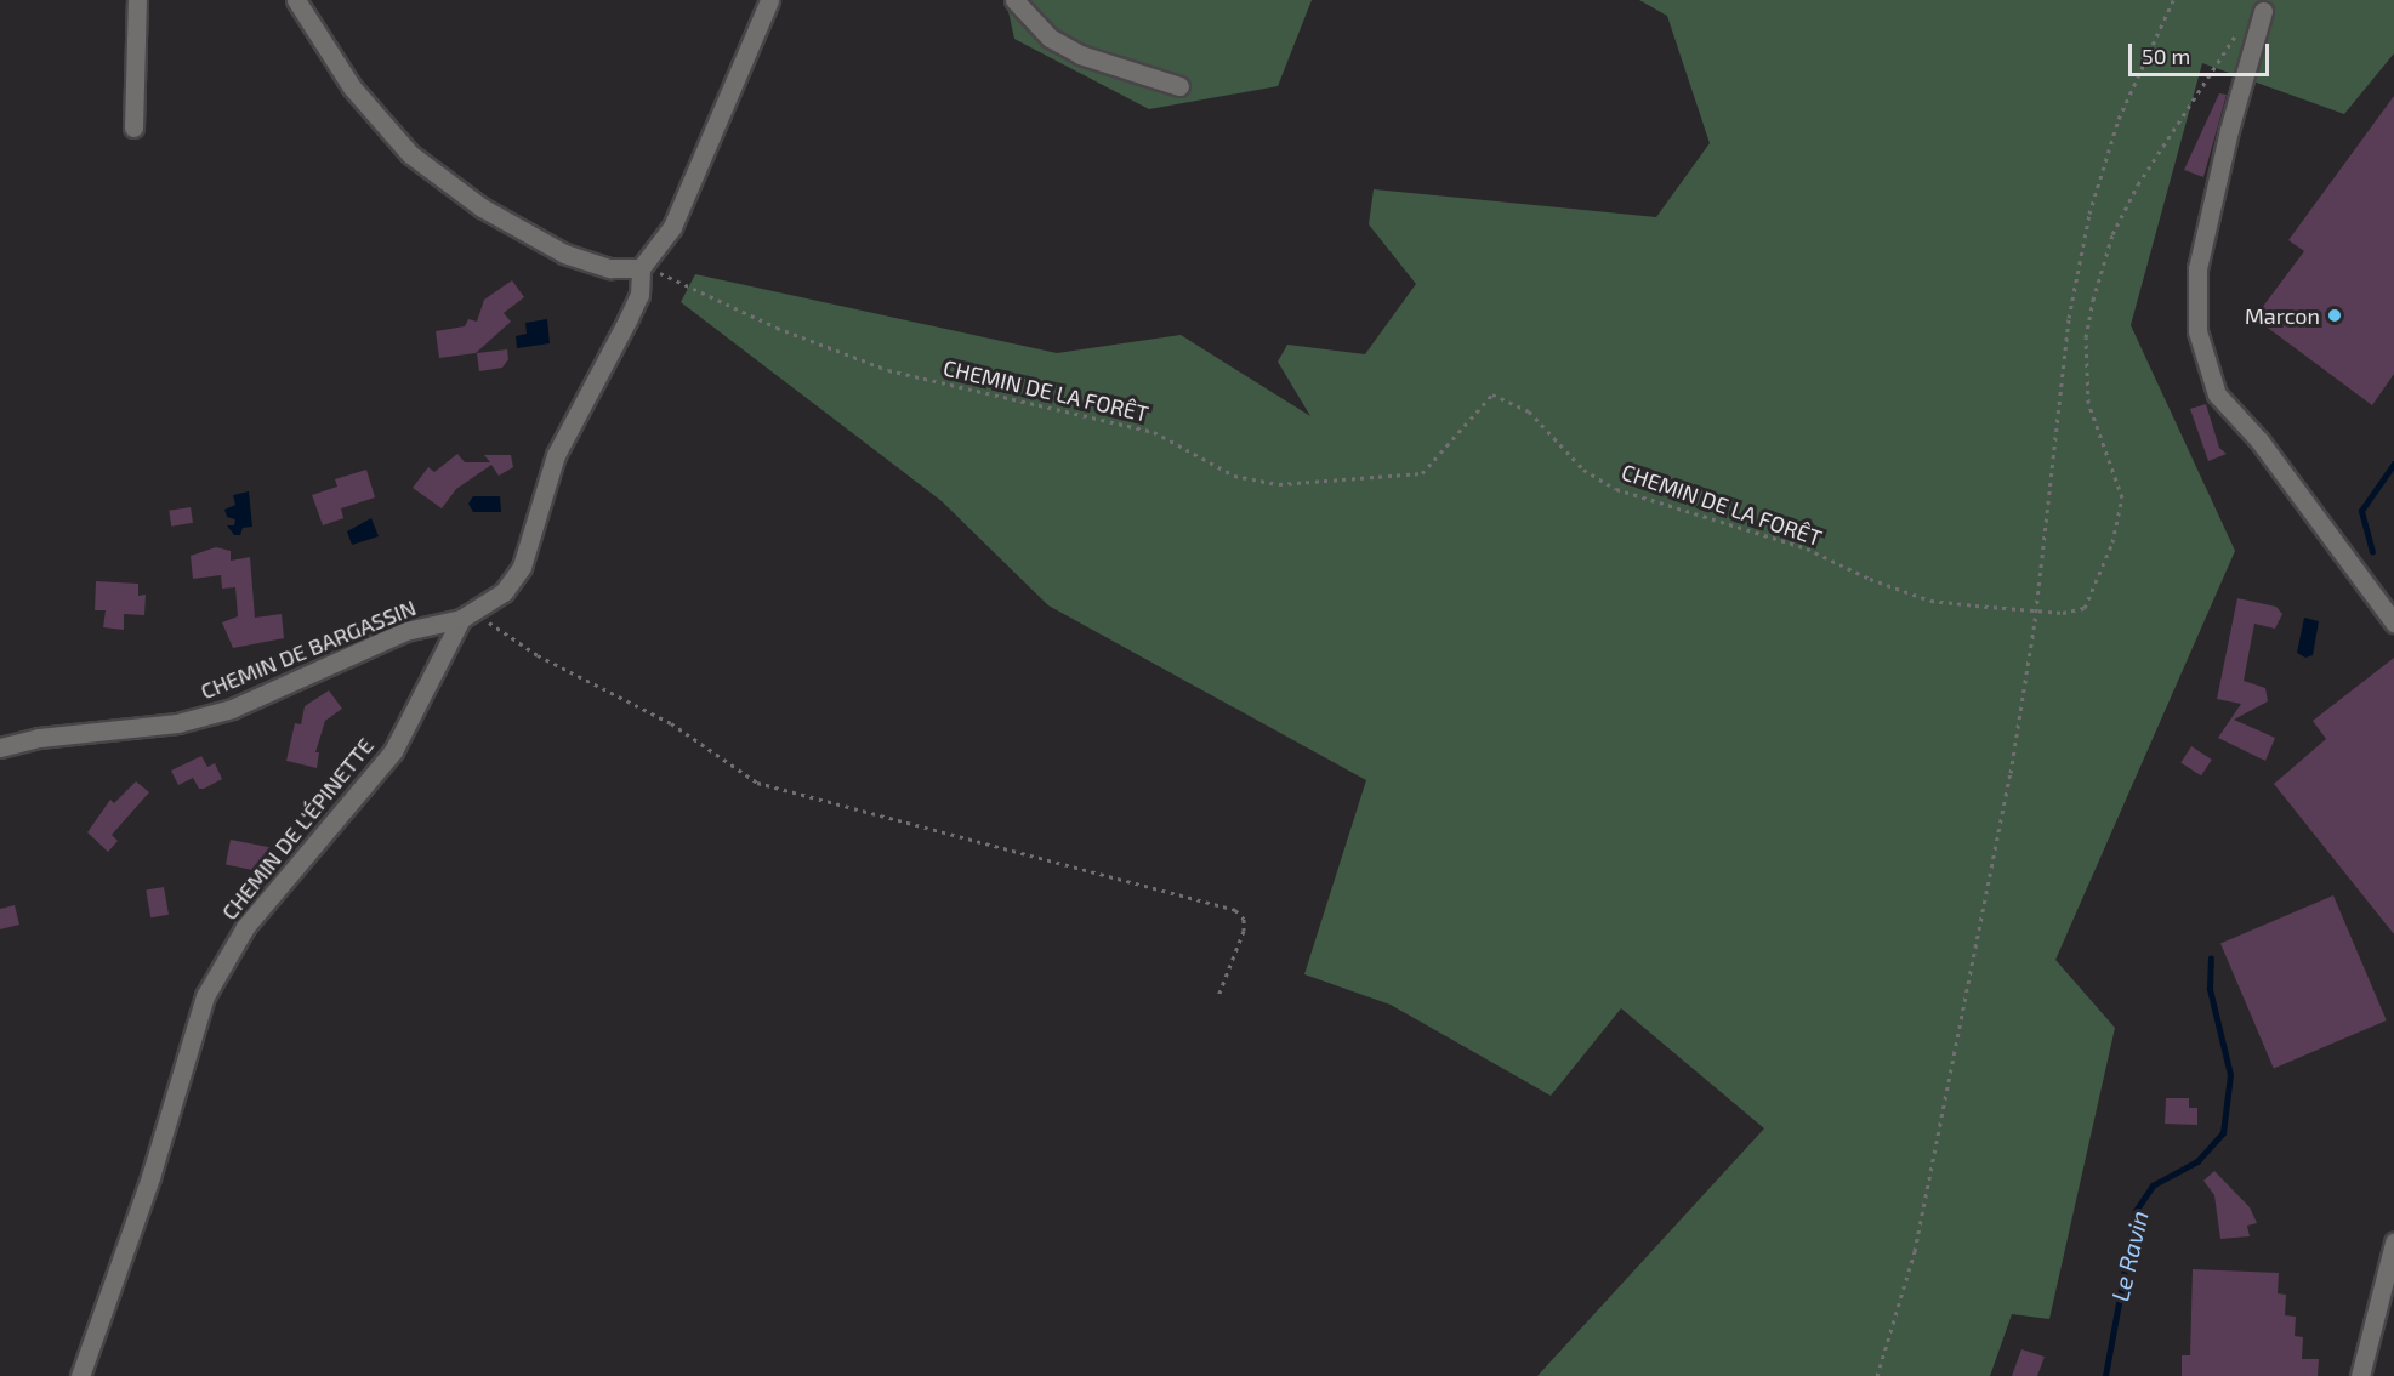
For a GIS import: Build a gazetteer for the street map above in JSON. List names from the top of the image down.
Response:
{
  "streets": {
    "street": ["CHEMIN DE BARGASSIN", "CHEMIN DE L'ÉPINETTE"],
    "path": ["CHEMIN DE LA FORÊT"]
  },
  "crossings": [
    ["CHEMIN DE BARGASSIN", "CHEMIN DE L'ÉPINETTE"]
  ],
  "water": ["Le Ravin"],
  "places": ["Marcon"],
  "scale_bar": "50 m"
}
